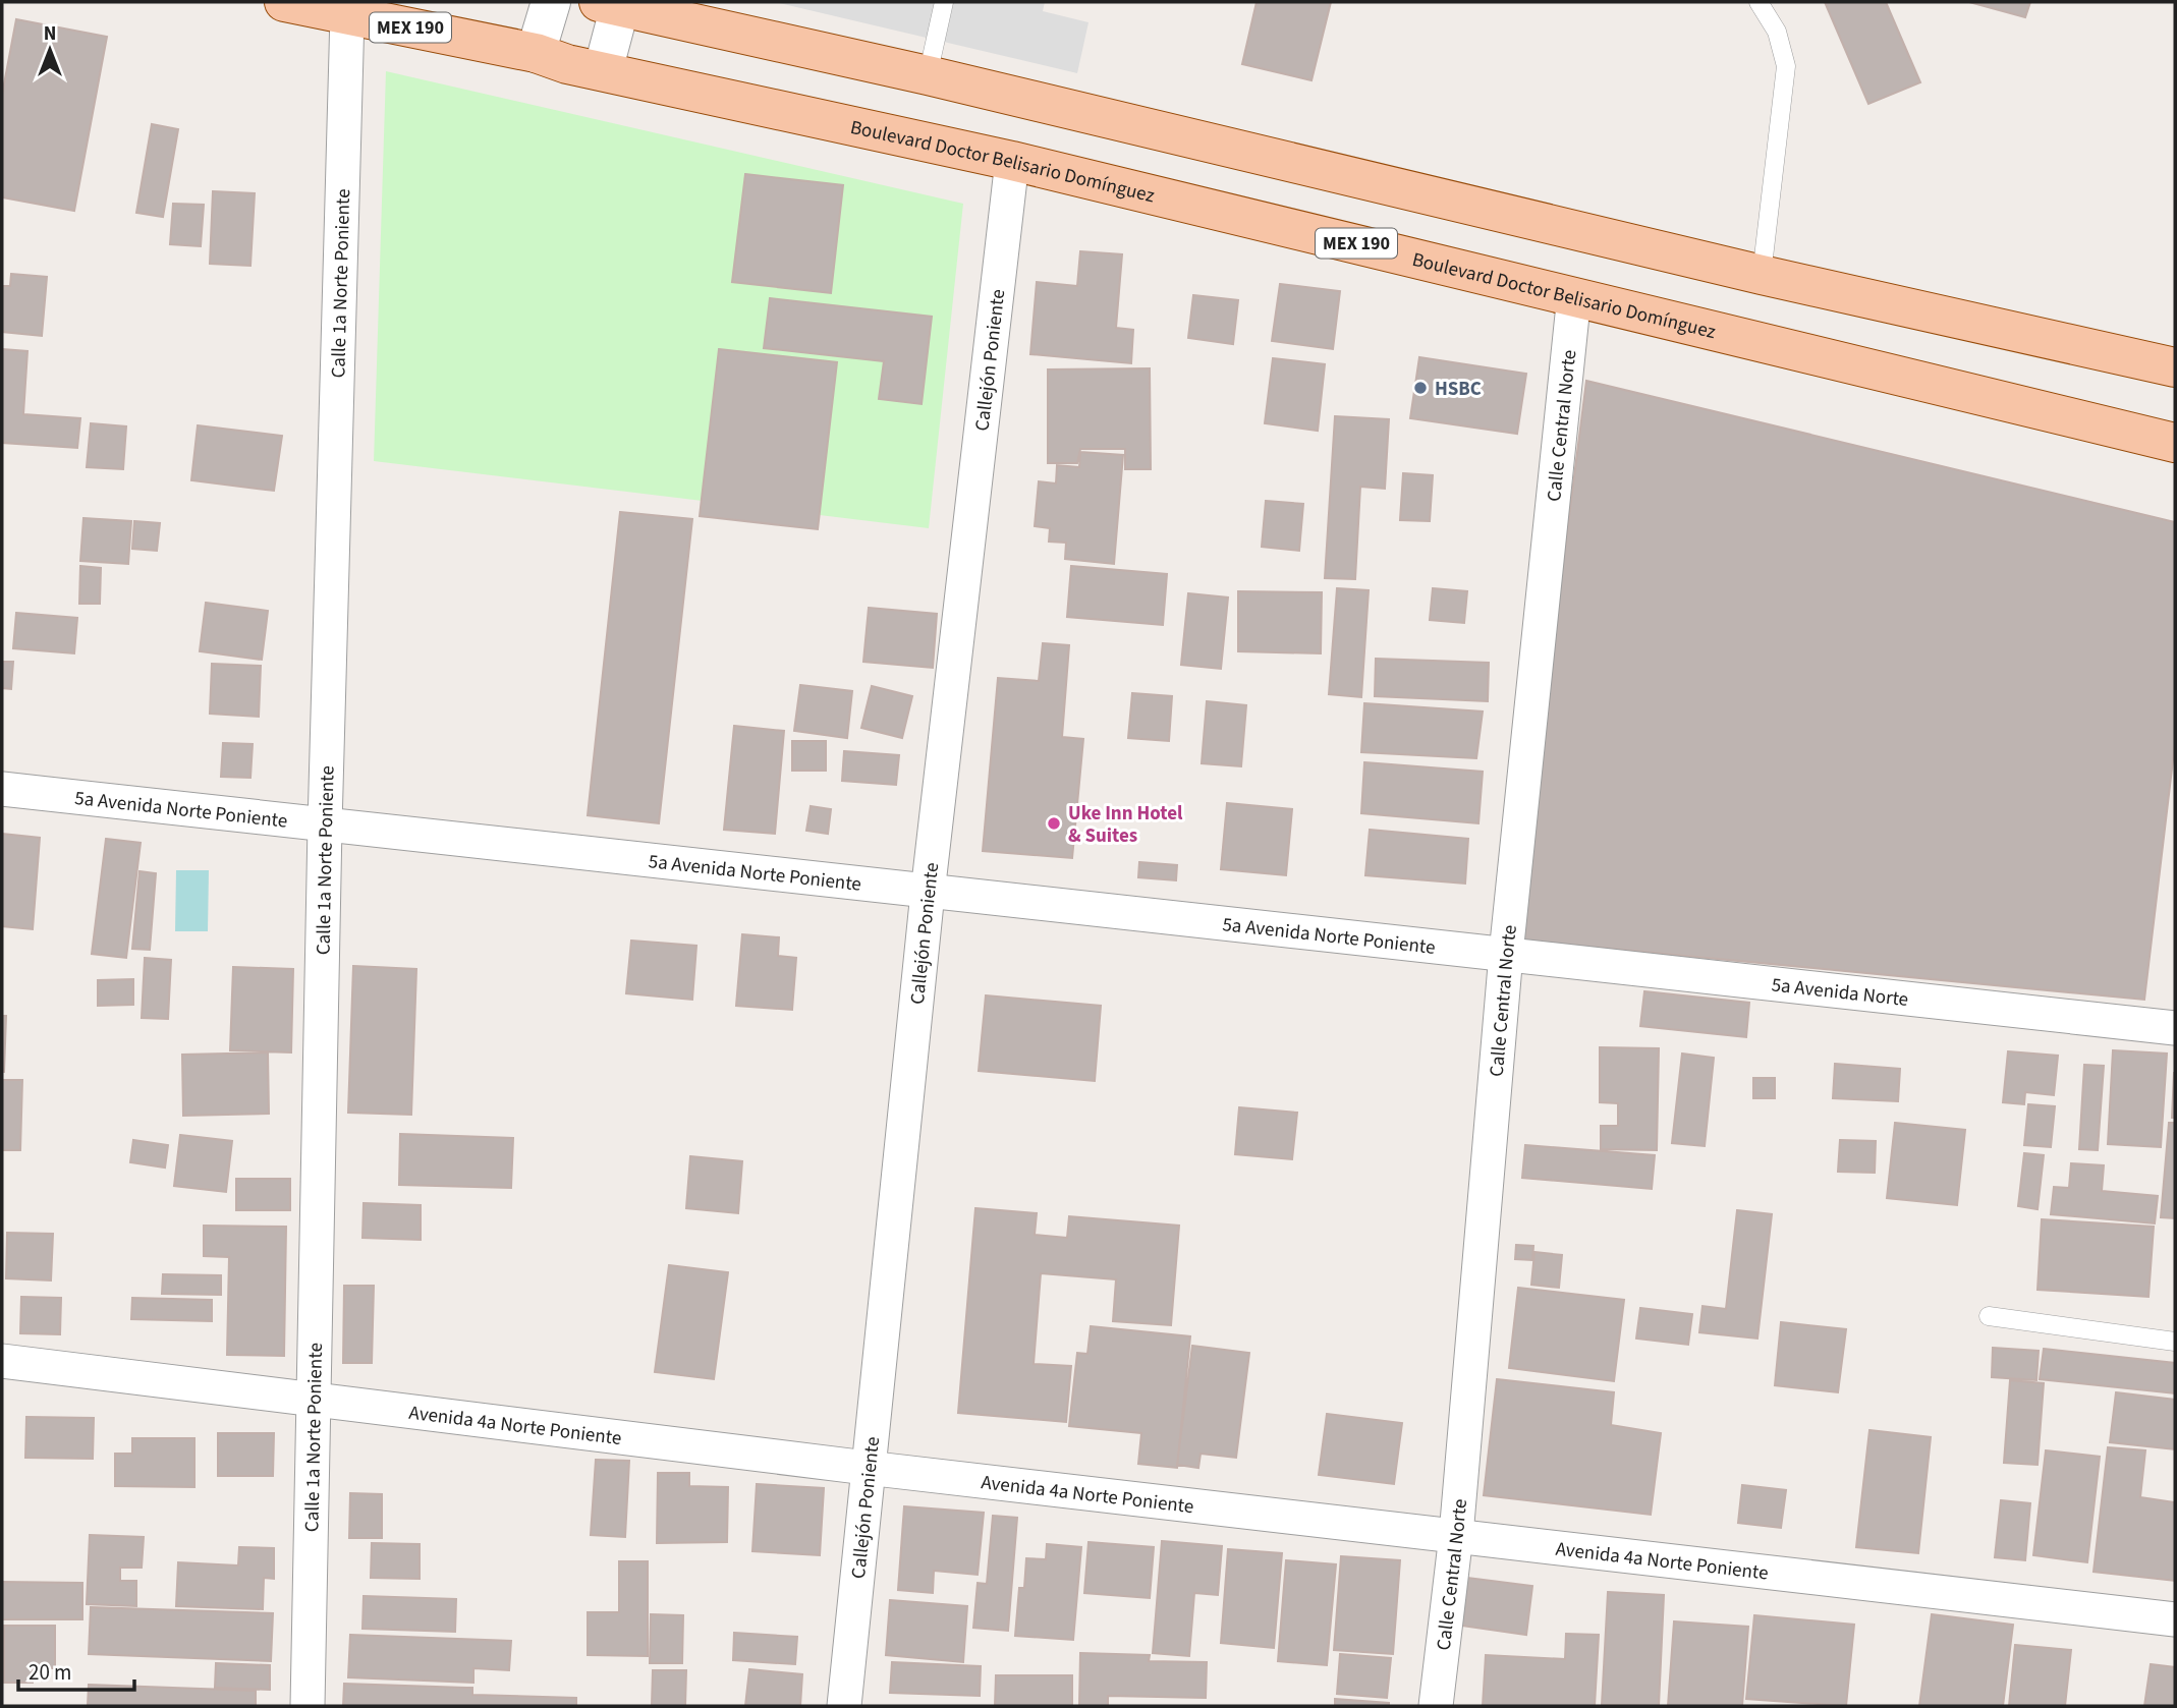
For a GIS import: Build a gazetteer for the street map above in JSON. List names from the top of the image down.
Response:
{
  "streets": {
    "main road": ["MEX 190", "Boulevard Doctor Belisario Domínguez"],
    "street": [
      "Calle 1a Norte Poniente",
      "Callejón Poniente",
      "Calle Central Norte",
      "5a Avenida Norte Poniente",
      "5a Avenida Norte",
      "Avenida 4a Norte Poniente"
    ]
  },
  "crossings": [
    ["MEX 190", "Boulevard Doctor Belisario Domínguez"],
    ["MEX 190", "Calle 1a Norte Poniente"],
    ["Boulevard Doctor Belisario Domínguez", "Callejón Poniente"],
    ["Boulevard Doctor Belisario Domínguez", "Calle Central Norte"],
    ["Calle 1a Norte Poniente", "5a Avenida Norte Poniente"],
    ["Calle 1a Norte Poniente", "Avenida 4a Norte Poniente"],
    ["Callejón Poniente", "5a Avenida Norte Poniente"],
    ["Callejón Poniente", "Avenida 4a Norte Poniente"],
    ["Calle Central Norte", "5a Avenida Norte Poniente"],
    ["Calle Central Norte", "5a Avenida Norte"],
    ["Calle Central Norte", "Avenida 4a Norte Poniente"],
    ["5a Avenida Norte Poniente", "5a Avenida Norte"]
  ],
  "places": ["HSBC", "Uke Inn Hotel & Suites"],
  "scale_bar": "20 m",
  "north": "top"
}
